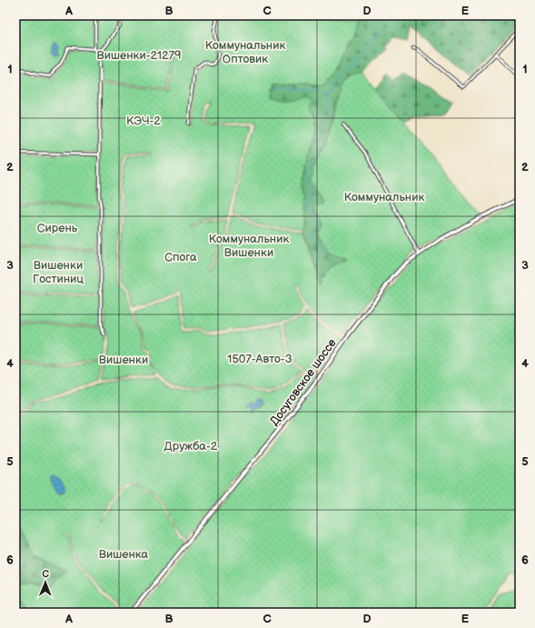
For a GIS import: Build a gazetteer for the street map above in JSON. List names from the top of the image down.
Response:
{
  "streets": {
    "main road": ["Досуговское шоссе"]
  },
  "parks": [
    "Коммунальник Оптовик",
    "Вишенки-21279",
    "КЭЧ-2",
    "Коммунальник",
    "Сирень",
    "Коммунальник Вишенки",
    "Спога",
    "Вишенки Гостиниц",
    "1507-Авто-3",
    "Вишенки",
    "Дружба-2",
    "Вишенка"
  ],
  "north": "top",
  "grid": {
    "columns": [
      "A",
      "B",
      "C",
      "D",
      "E"
    ],
    "rows": [
      "1",
      "2",
      "3",
      "4",
      "5",
      "6"
    ]
  }
}
